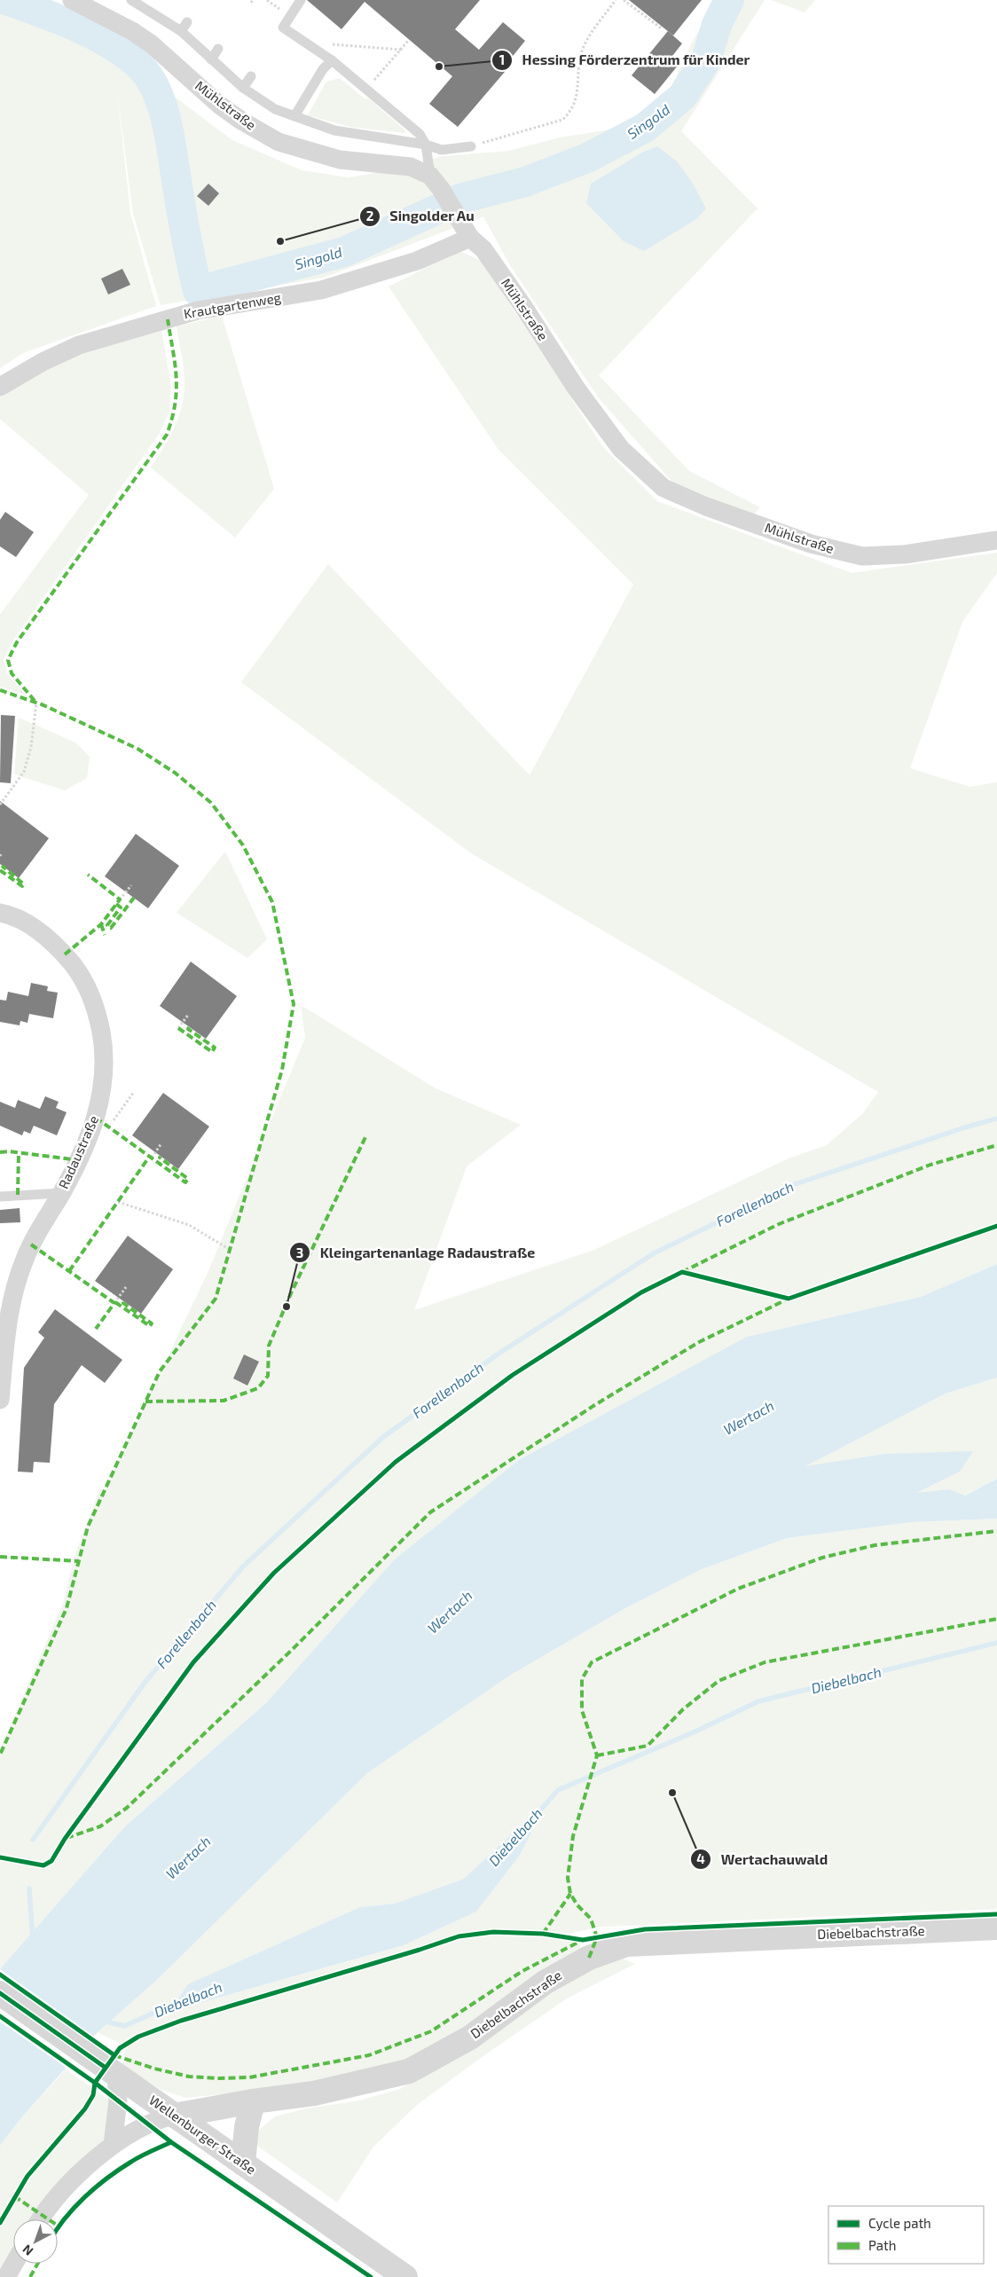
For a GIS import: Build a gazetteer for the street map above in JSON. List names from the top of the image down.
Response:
{
  "streets": {
    "street": [
      "Mühlstraße",
      "Krautgartenweg",
      "Radaustraße",
      "Diebelbachstraße",
      "Wellenburger Straße"
    ]
  },
  "crossings": [
    ["Mühlstraße", "Krautgartenweg"],
    ["Diebelbachstraße", "Wellenburger Straße"]
  ],
  "water": [
    "Singold",
    "Forellenbach",
    "Wertach",
    "Diebelbach"
  ],
  "places": [
    "Hessing Förderzentrum für Kinder",
    "Singolder Au",
    "Kleingartenanlage Radaustraße",
    "Wertachauwald"
  ],
  "legend": ["Cycle path", "Path"],
  "north": "bottom left"
}
